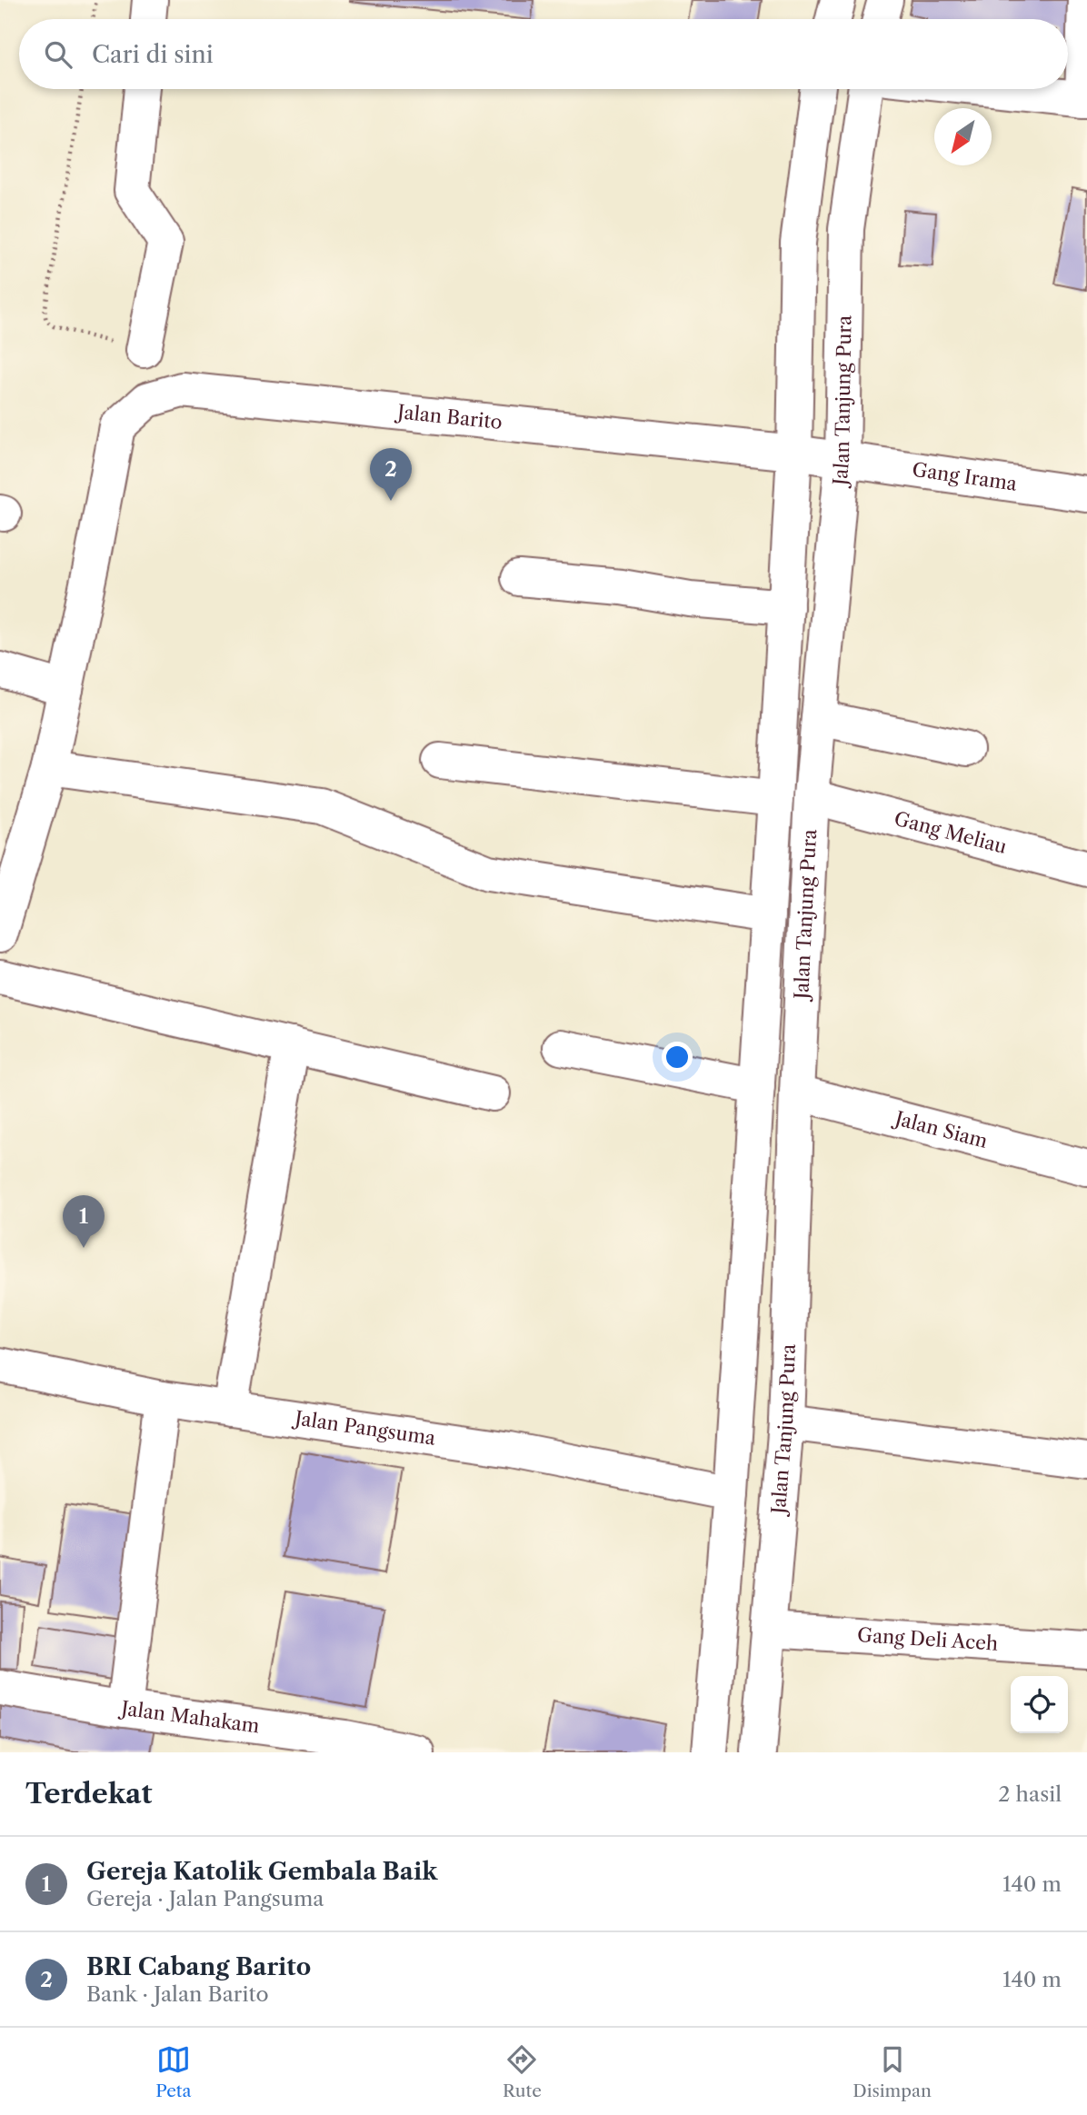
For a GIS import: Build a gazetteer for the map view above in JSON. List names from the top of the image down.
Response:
{
  "streets": {
    "main road": [
      "Jalan Tanjung Pura",
      "Jalan Barito",
      "Gang Irama",
      "Gang Meliau",
      "Jalan Siam",
      "Jalan Pangsuma",
      "Gang Deli Aceh",
      "Jalan Mahakam"
    ]
  },
  "crossings": [
    ["Jalan Tanjung Pura", "Jalan Barito"],
    ["Jalan Tanjung Pura", "Gang Irama"],
    ["Jalan Tanjung Pura", "Gang Meliau"],
    ["Jalan Tanjung Pura", "Jalan Siam"],
    ["Jalan Tanjung Pura", "Jalan Pangsuma"],
    ["Jalan Tanjung Pura", "Gang Deli Aceh"],
    ["Jalan Barito", "Gang Irama"]
  ],
  "north": "bottom left",
  "page": {
    "search": "Cari di sini",
    "pins": ["2", "1"],
    "heading": ["Terdekat", "2 hasil"],
    "list": [
      {
        "mark": "1",
        "name": "Gereja Katolik Gembala Baik",
        "note": "Gereja · Jalan Pangsuma",
        "value": "140 m"
      },
      {
        "mark": "2",
        "name": "BRI Cabang Barito",
        "note": "Bank · Jalan Barito",
        "value": "140 m"
      }
    ],
    "nav": ["Peta", "Rute", "Disimpan"]
  }
}
